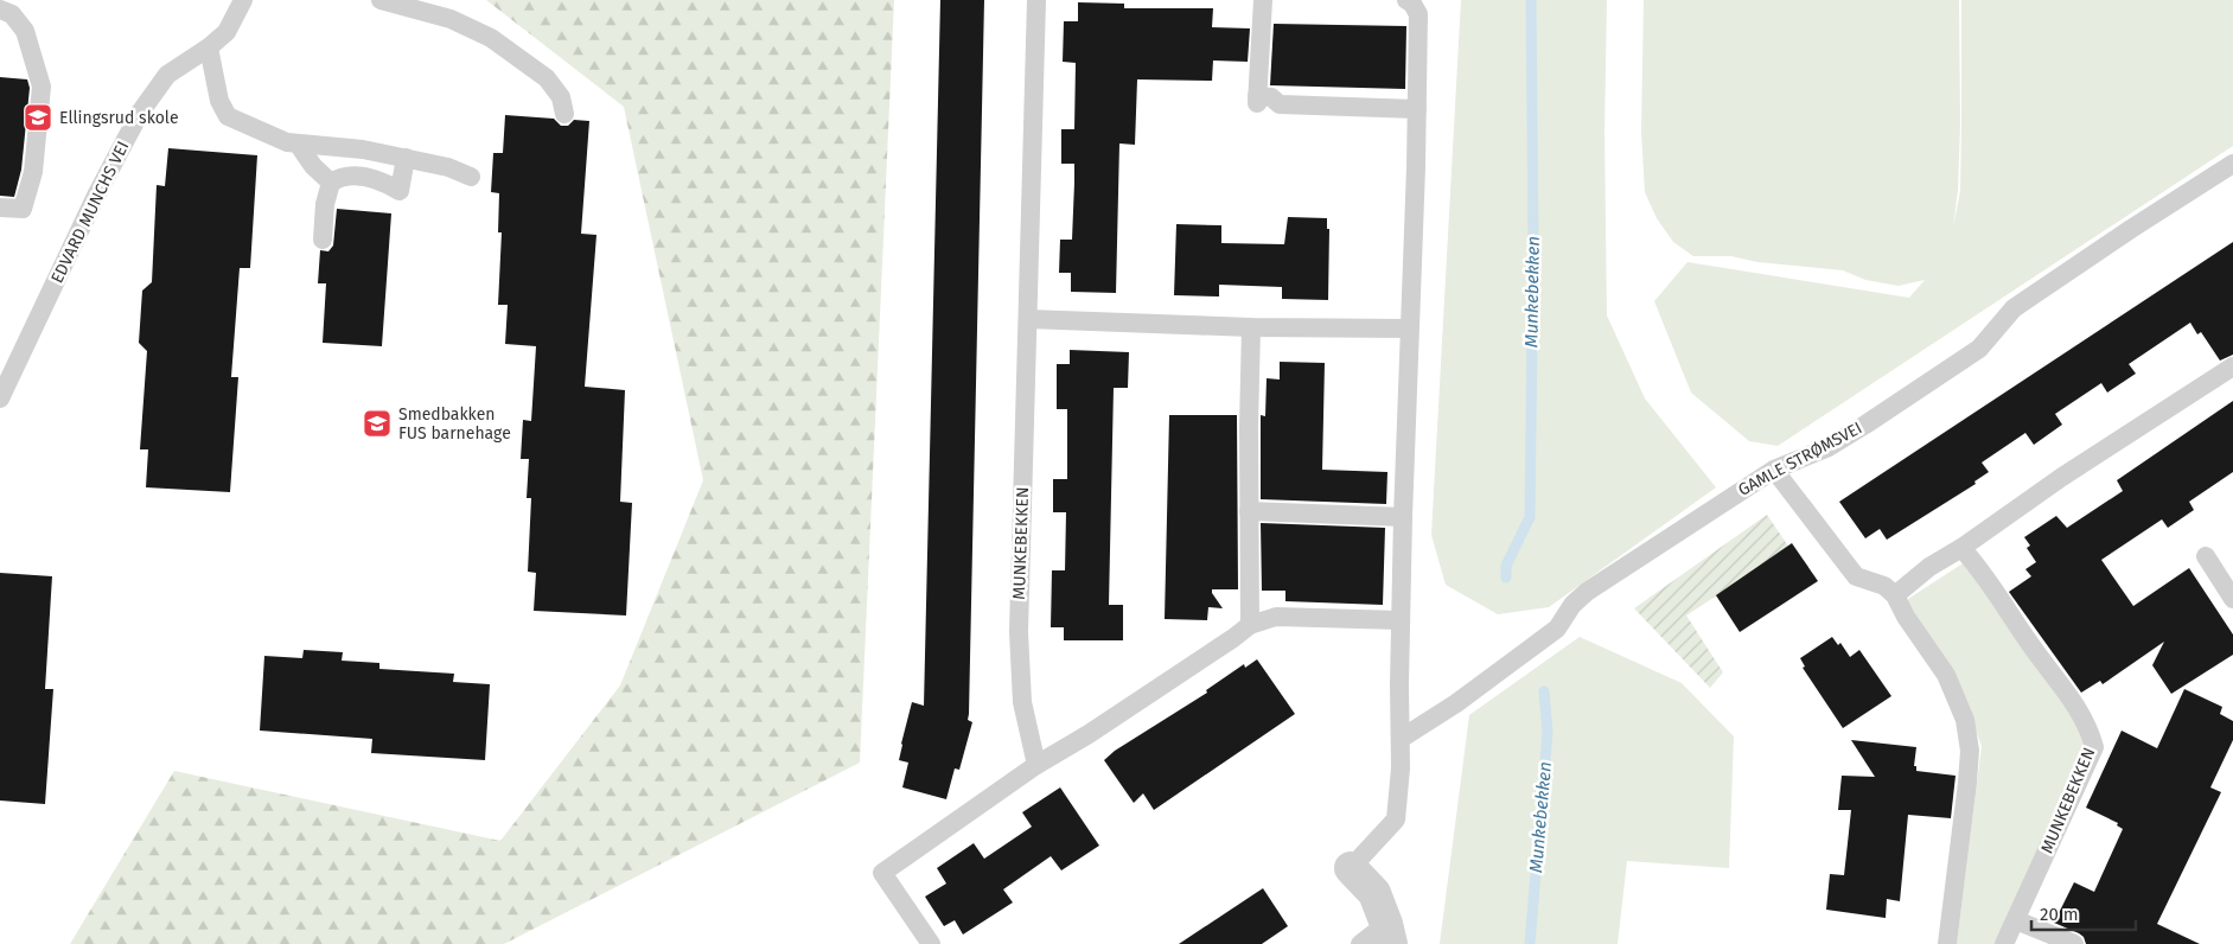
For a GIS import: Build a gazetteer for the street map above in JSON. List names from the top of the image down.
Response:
{
  "streets": {
    "lane": ["EDVARD MUNCHS VEI", "GAMLE STRØMSVEI", "MUNKEBEKKEN"]
  },
  "water": ["Munkebekken"],
  "places": {
    "school or university": ["Ellingsrud skole", "Smedbakken FUS barnehage"]
  },
  "scale_bar": "20 m"
}
